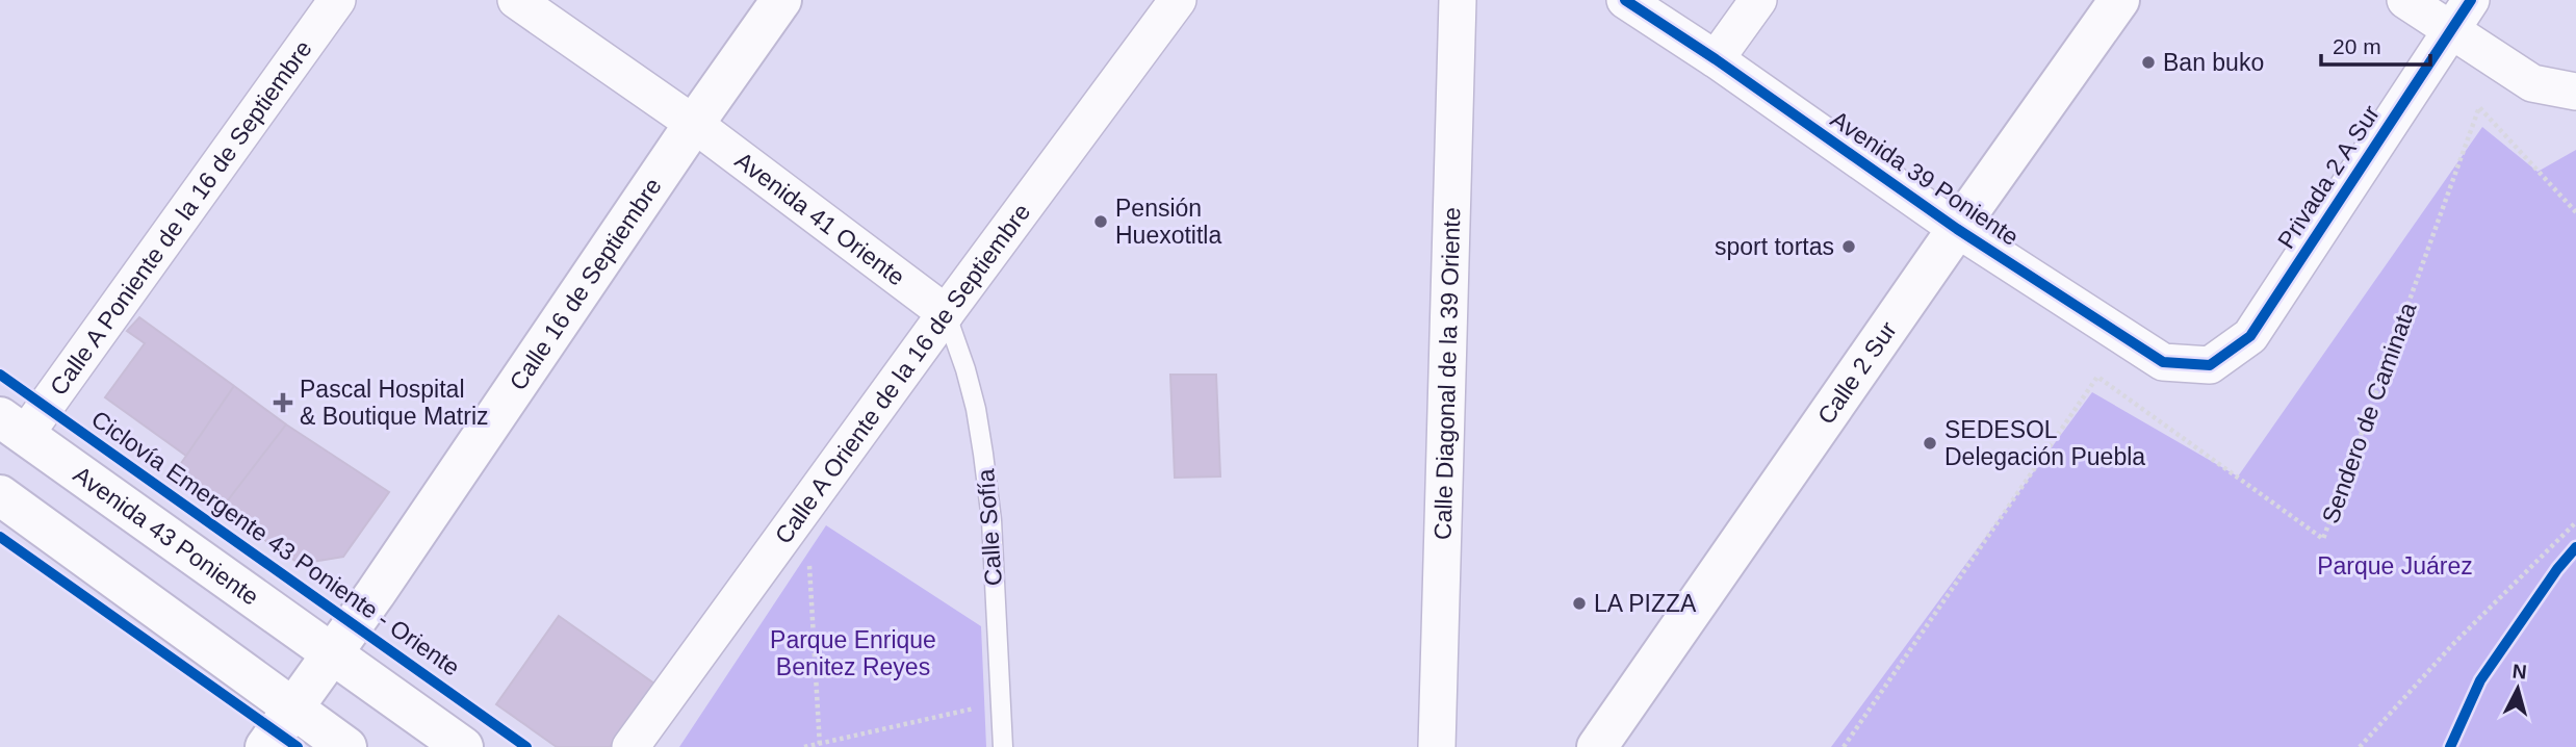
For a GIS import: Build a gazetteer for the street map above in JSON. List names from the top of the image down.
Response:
{
  "streets": {
    "street": [
      "Privada 2 A Sur",
      "Avenida 39 Poniente",
      "Calle A Poniente de la 16 de Septiembre",
      "Avenida 41 Oriente",
      "Calle 16 de Septiembre",
      "Calle A Oriente de la 16 de Septiembre",
      "Calle 2 Sur",
      "Calle Diagonal de la 39 Oriente",
      "Avenida 43 Poniente"
    ],
    "lane": ["Calle Sofía"],
    "path": ["Sendero de Caminata"],
    "cycle path": ["Ciclovía Emergente 43 Poniente - Oriente"]
  },
  "crossings": [
    ["Privada 2 A Sur", "Avenida 39 Poniente"],
    ["Avenida 39 Poniente", "Calle 2 Sur"],
    ["Calle A Poniente de la 16 de Septiembre", "Avenida 43 Poniente"],
    ["Avenida 41 Oriente", "Calle 16 de Septiembre"],
    ["Avenida 41 Oriente", "Calle A Oriente de la 16 de Septiembre"],
    ["Avenida 41 Oriente", "Calle Sofía"],
    ["Calle 16 de Septiembre", "Avenida 43 Poniente"],
    ["Calle A Oriente de la 16 de Septiembre", "Calle Sofía"]
  ],
  "parks": ["Parque Juárez", "Parque Enrique Benitez Reyes"],
  "places": {
    "other": [
      "Ban buko",
      "Pensión Huexotitla",
      "sport tortas",
      "SEDESOL Delegación Puebla",
      "LA PIZZA"
    ],
    "health": ["Pascal Hospital & Boutique Matriz"]
  },
  "scale_bar": "20 m",
  "north": "top"
}
